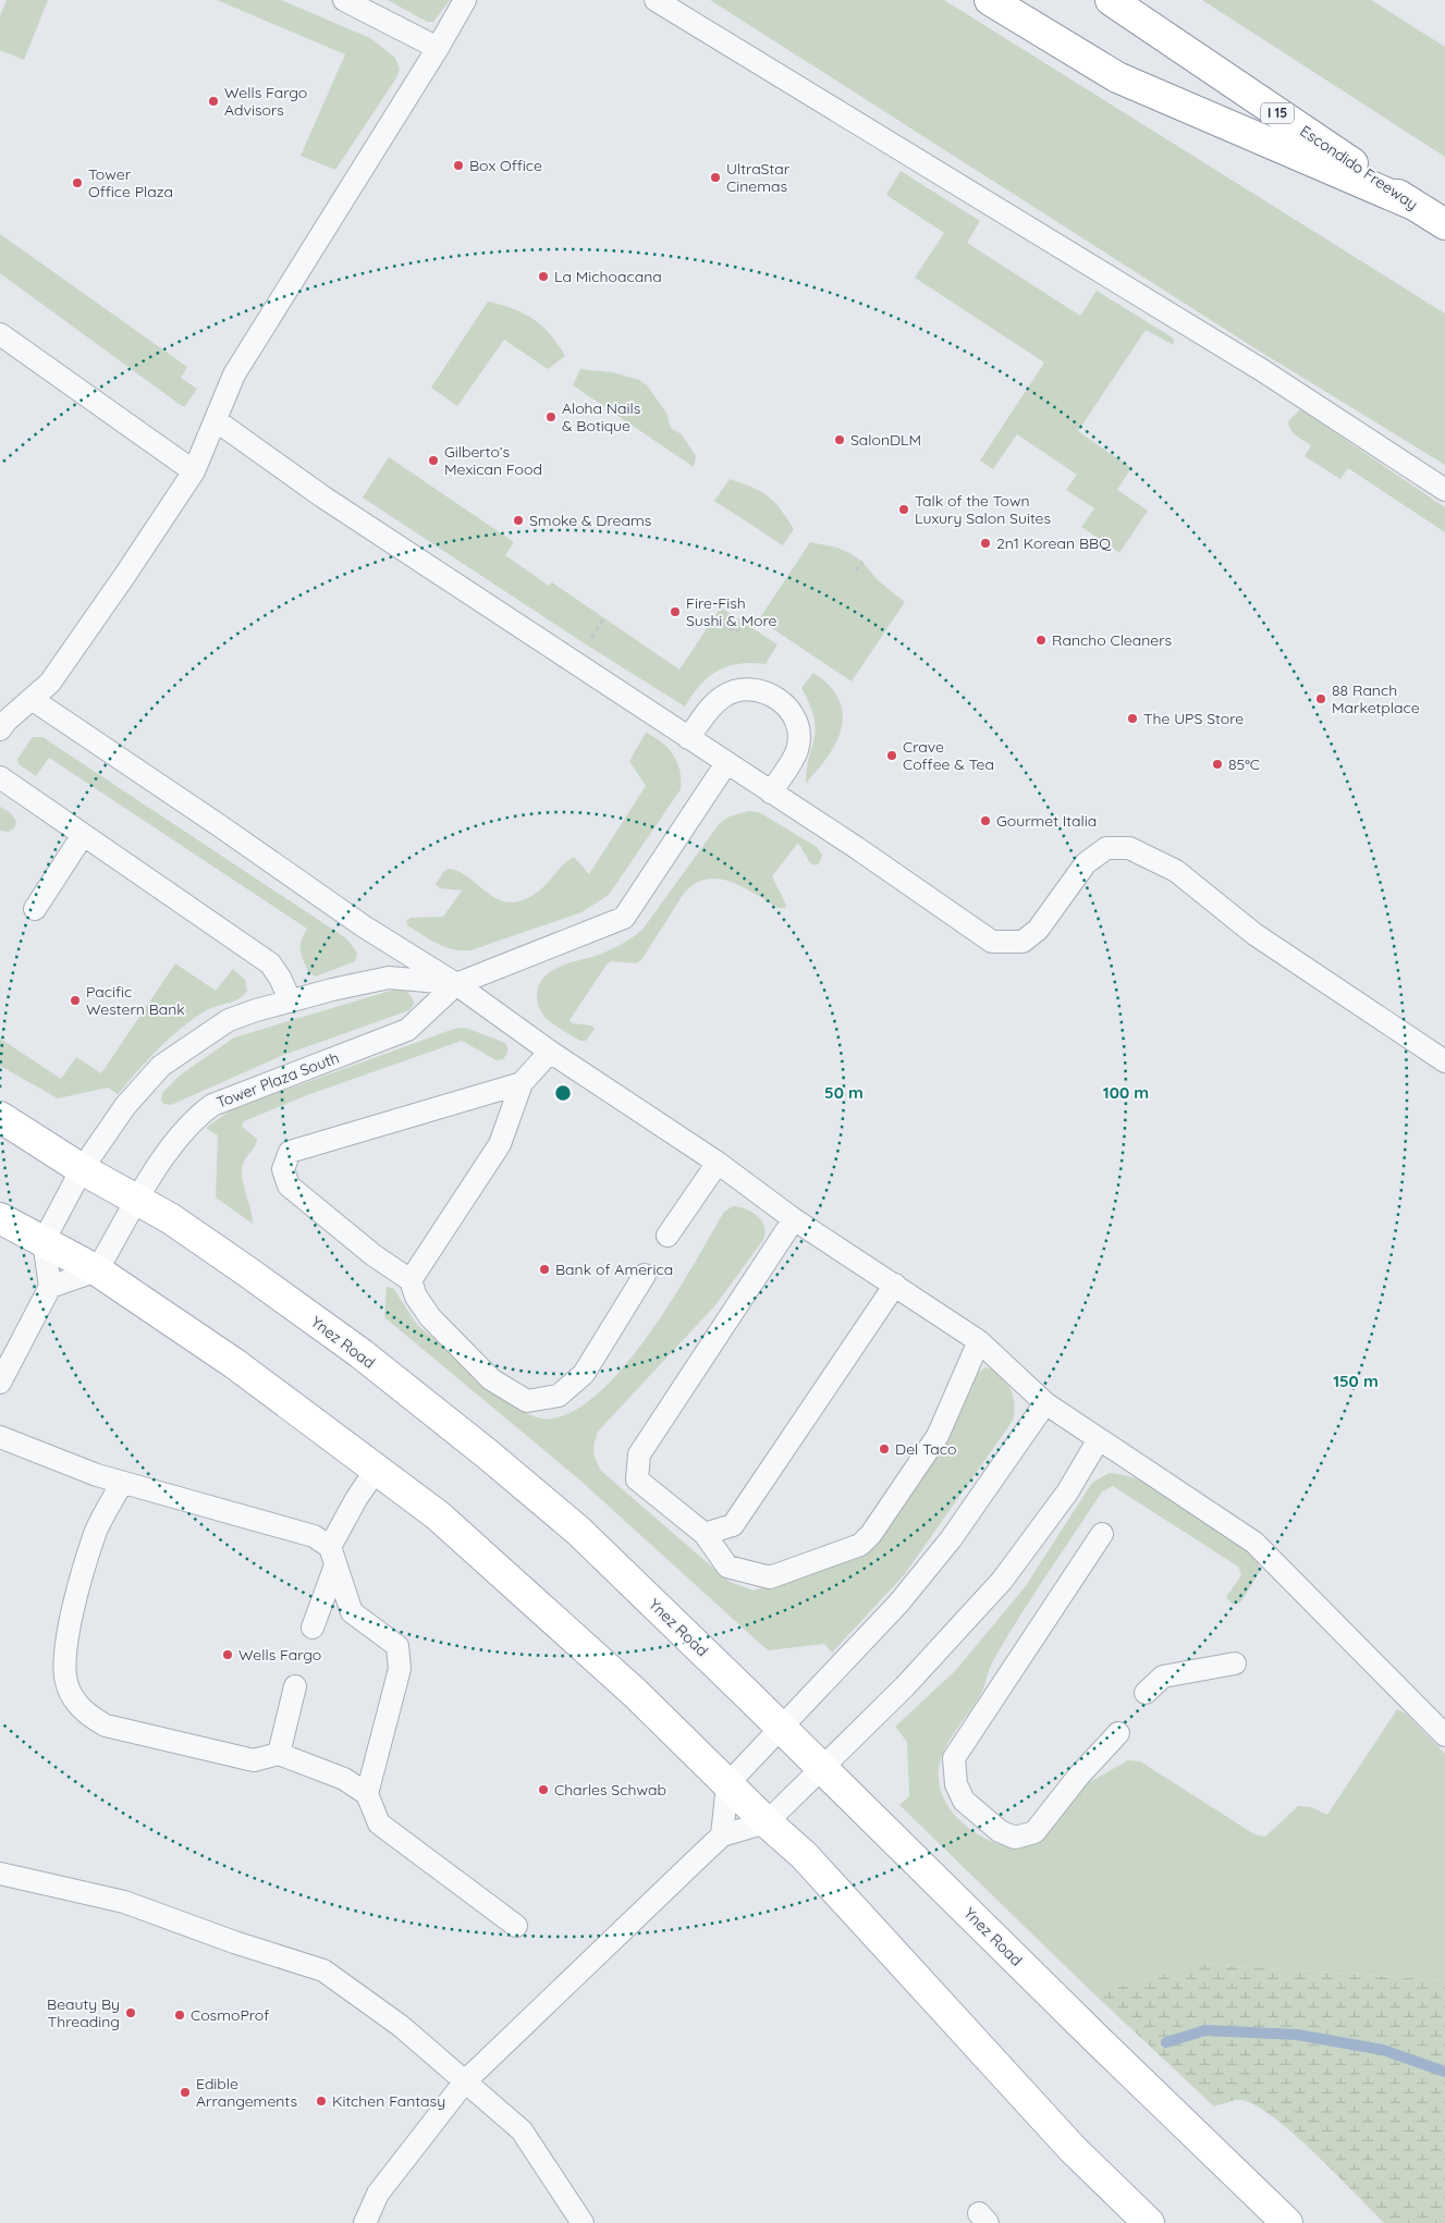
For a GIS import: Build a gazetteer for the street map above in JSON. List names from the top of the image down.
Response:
{
  "streets": {
    "main road": ["I 15", "Escondido Freeway", "Ynez Road"],
    "lane": ["Tower Plaza South"]
  },
  "crossings": [
    ["Tower Plaza South", "Ynez Road"]
  ],
  "places": [
    "Wells Fargo Advisors",
    "Box Office",
    "UltraStar Cinemas",
    "Tower Office Plaza",
    "La Michoacana",
    "Aloha Nails & Botique",
    "SalonDLM",
    "Gilberto’s Mexican Food",
    "Talk of the Town Luxury Salon Suites",
    "Smoke & Dreams",
    "2n1 Korean BBQ",
    "Fire-Fish Sushi & More",
    "Rancho Cleaners",
    "88 Ranch Marketplace",
    "The UPS Store",
    "Crave Coffee & Tea",
    "85°C",
    "Gourmet Italia",
    "Pacific Western Bank",
    "Bank of America",
    "Del Taco",
    "Wells Fargo",
    "Charles Schwab",
    "Beauty By Threading",
    "CosmoProf",
    "Edible Arrangements",
    "Kitchen Fantasy"
  ],
  "rings": ["50 m", "100 m", "150 m"]
}
